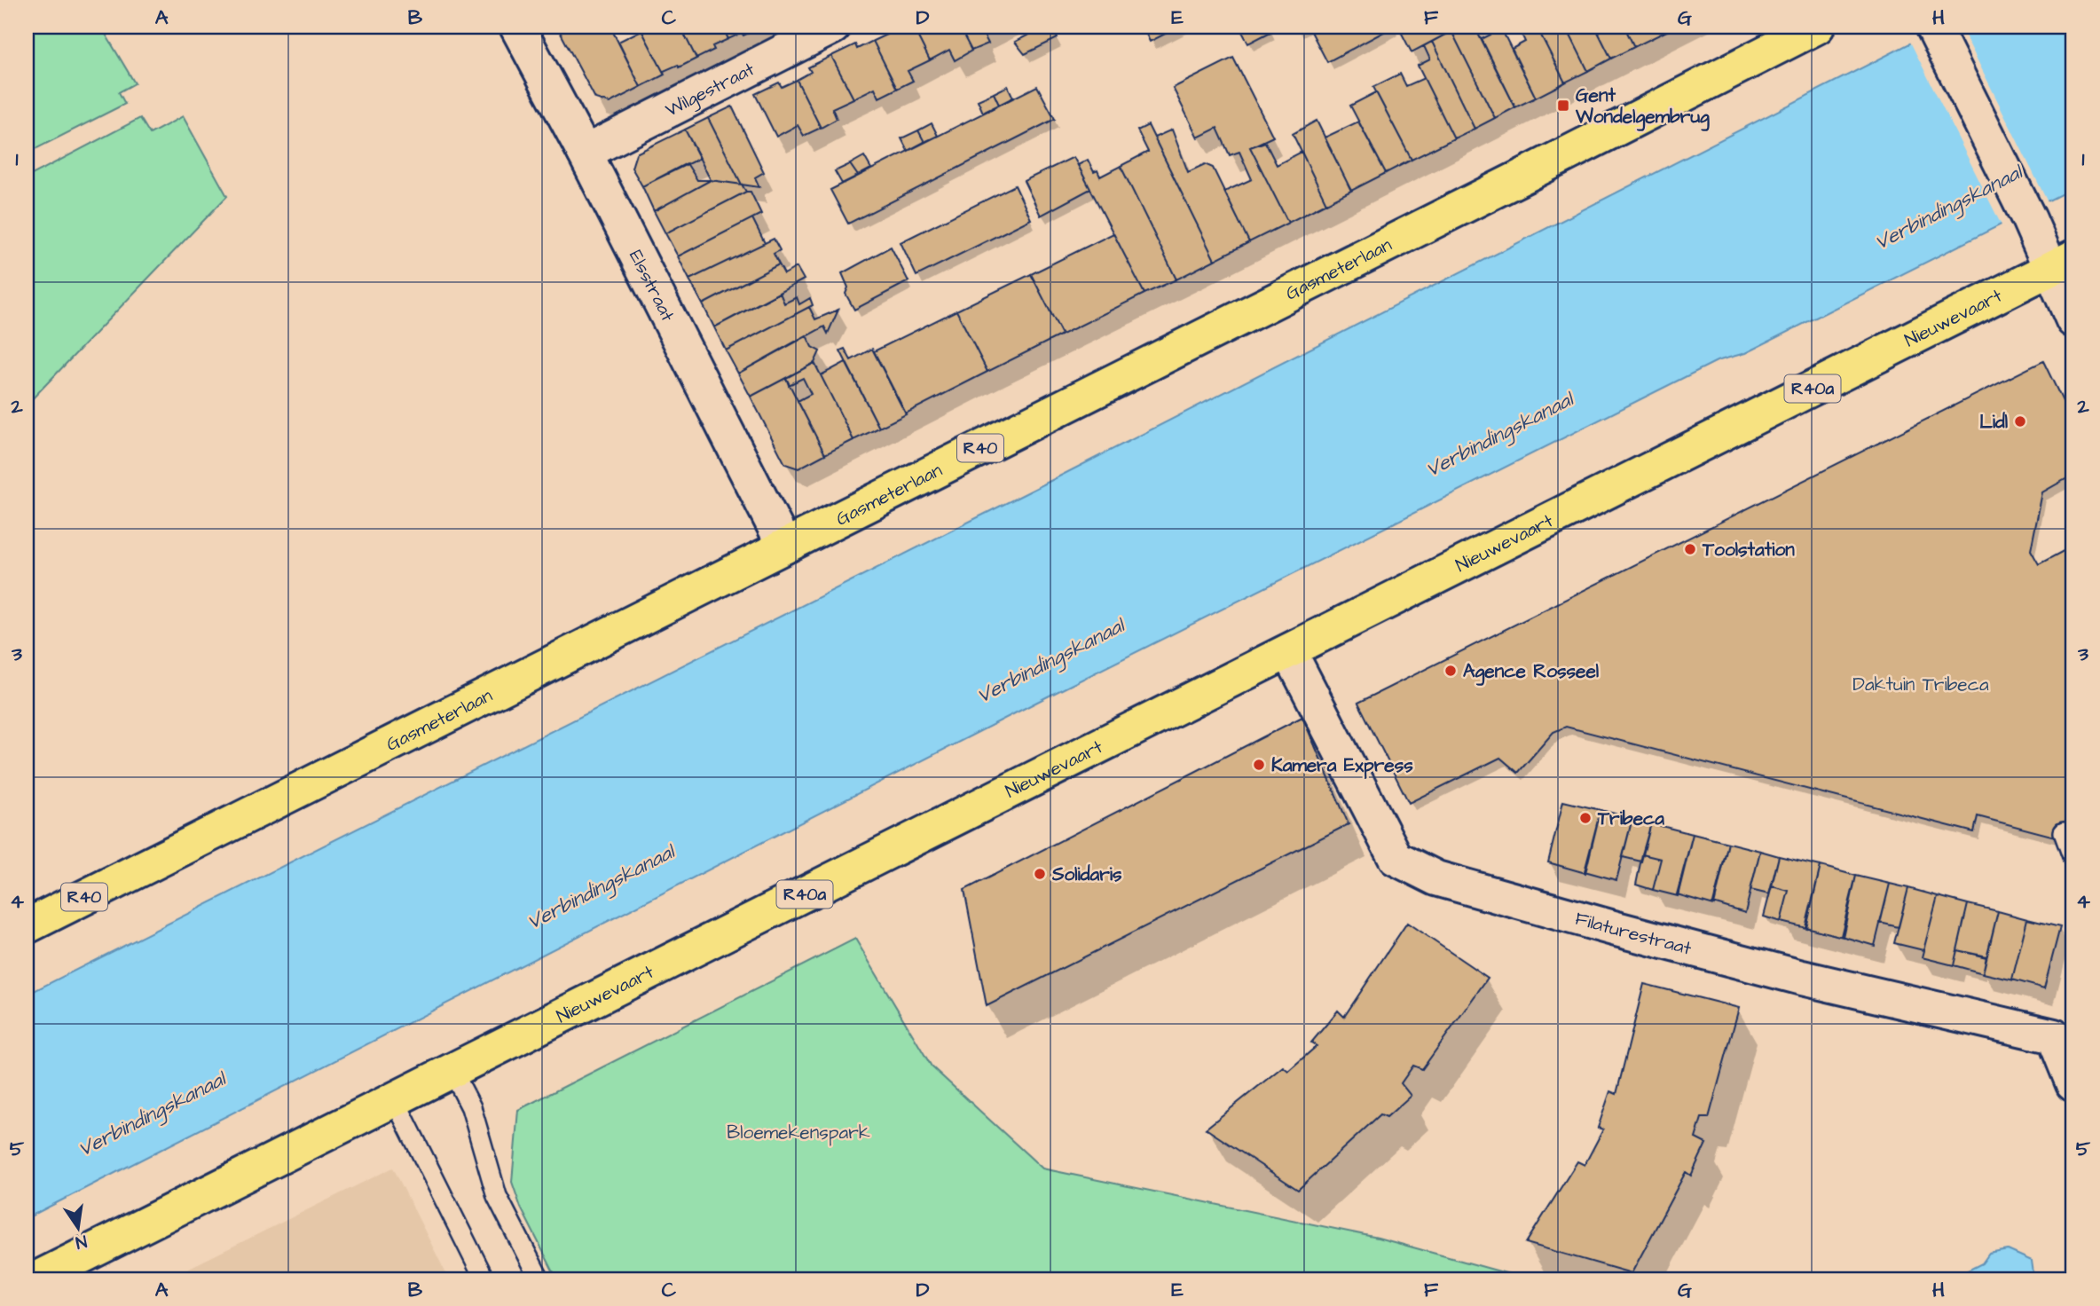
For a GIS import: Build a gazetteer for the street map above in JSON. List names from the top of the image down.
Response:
{
  "streets": {
    "main road": [
      "Gasmeterlaan",
      "Nieuwevaart",
      "R40a",
      "R40"
    ],
    "street": ["Wilgestraat", "Elsstraat", "Filaturestraat"]
  },
  "crossings": [
    ["Wilgestraat", "Elsstraat"],
    ["Gasmeterlaan", "Elsstraat"],
    ["Nieuwevaart", "Filaturestraat"]
  ],
  "water": ["Verbindingskanaal"],
  "parks": ["Daktuin Tribeca", "Bloemekenspark"],
  "places": {
    "transit": ["Gent Wondelgembrug"],
    "other": [
      "Lidl",
      "Toolstation",
      "Agence Rosseel",
      "Kamera Express",
      "Tribeca",
      "Solidaris"
    ]
  },
  "north": "bottom",
  "grid": {
    "columns": [
      "A",
      "B",
      "C",
      "D",
      "E",
      "F",
      "G",
      "H"
    ],
    "rows": [
      "1",
      "2",
      "3",
      "4",
      "5"
    ]
  }
}
